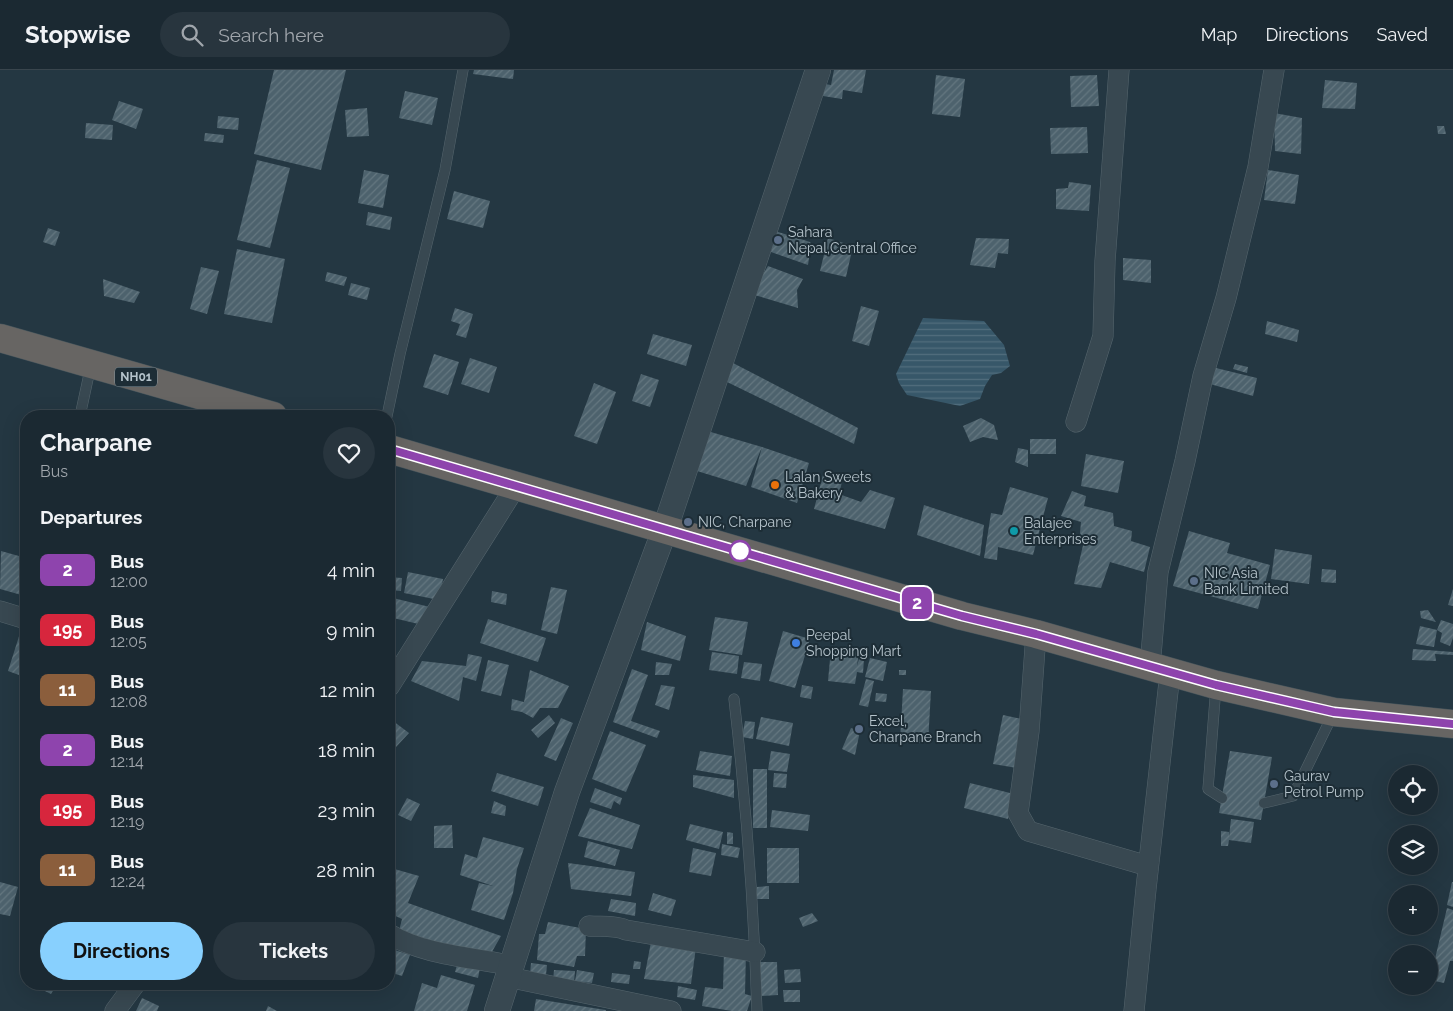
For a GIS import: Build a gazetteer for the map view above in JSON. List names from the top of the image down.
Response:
{
  "streets": {
    "highway": ["NH01"]
  },
  "places": [
    "Sahara Nepal,Central Office",
    "Lalan Sweets & Bakery",
    "NIC, Charpane",
    "Balajee Enterprises",
    "NIC Asia Bank Limited",
    "Peepal Shopping Mart",
    "Excel, Charpane Branch",
    "Gaurav Petrol Pump"
  ],
  "lines": ["bus line 2"],
  "page": {
    "header": "Stopwise",
    "search": "Search here",
    "nav": ["Map", "Directions", "Saved"],
    "on_map": "2",
    "heading": [
      ["Charpane", "Bus"],
      "Departures"
    ],
    "list": [
      {
        "mark": "2",
        "name": "Bus",
        "note": "12:00",
        "value": "4 min"
      },
      {
        "mark": "195",
        "name": "Bus",
        "note": "12:05",
        "value": "9 min"
      },
      {
        "mark": "11",
        "name": "Bus",
        "note": "12:08",
        "value": "12 min"
      },
      {
        "mark": "2",
        "name": "Bus",
        "note": "12:14",
        "value": "18 min"
      },
      {
        "mark": "195",
        "name": "Bus",
        "note": "12:19",
        "value": "23 min"
      },
      {
        "mark": "11",
        "name": "Bus",
        "note": "12:24",
        "value": "28 min"
      }
    ],
    "map_buttons": ["+", "−"],
    "buttons": ["Directions", "Tickets"]
  }
}
